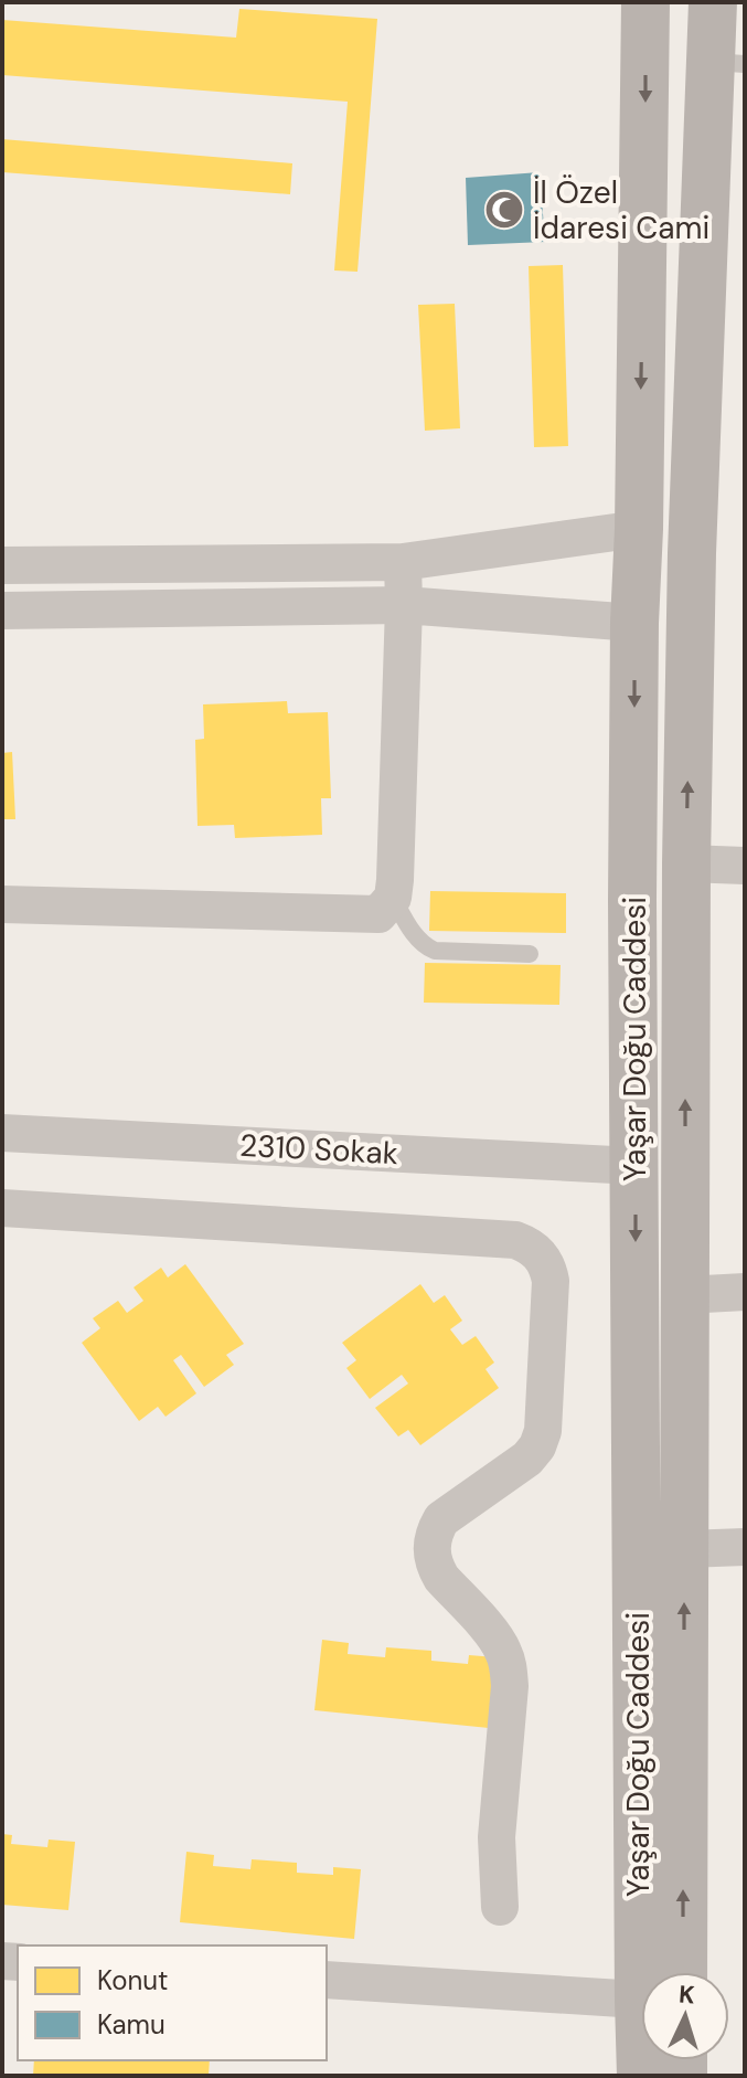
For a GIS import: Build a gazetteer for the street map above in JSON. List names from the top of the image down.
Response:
{
  "streets": {
    "main road": ["Yaşar Doğu Caddesi"],
    "street": ["2310 Sokak"]
  },
  "crossings": [
    ["Yaşar Doğu Caddesi", "2310 Sokak"]
  ],
  "places": {
    "mosque": ["İl Özel İdaresi Cami"]
  },
  "legend": ["Konut", "Kamu"],
  "north": "top"
}
